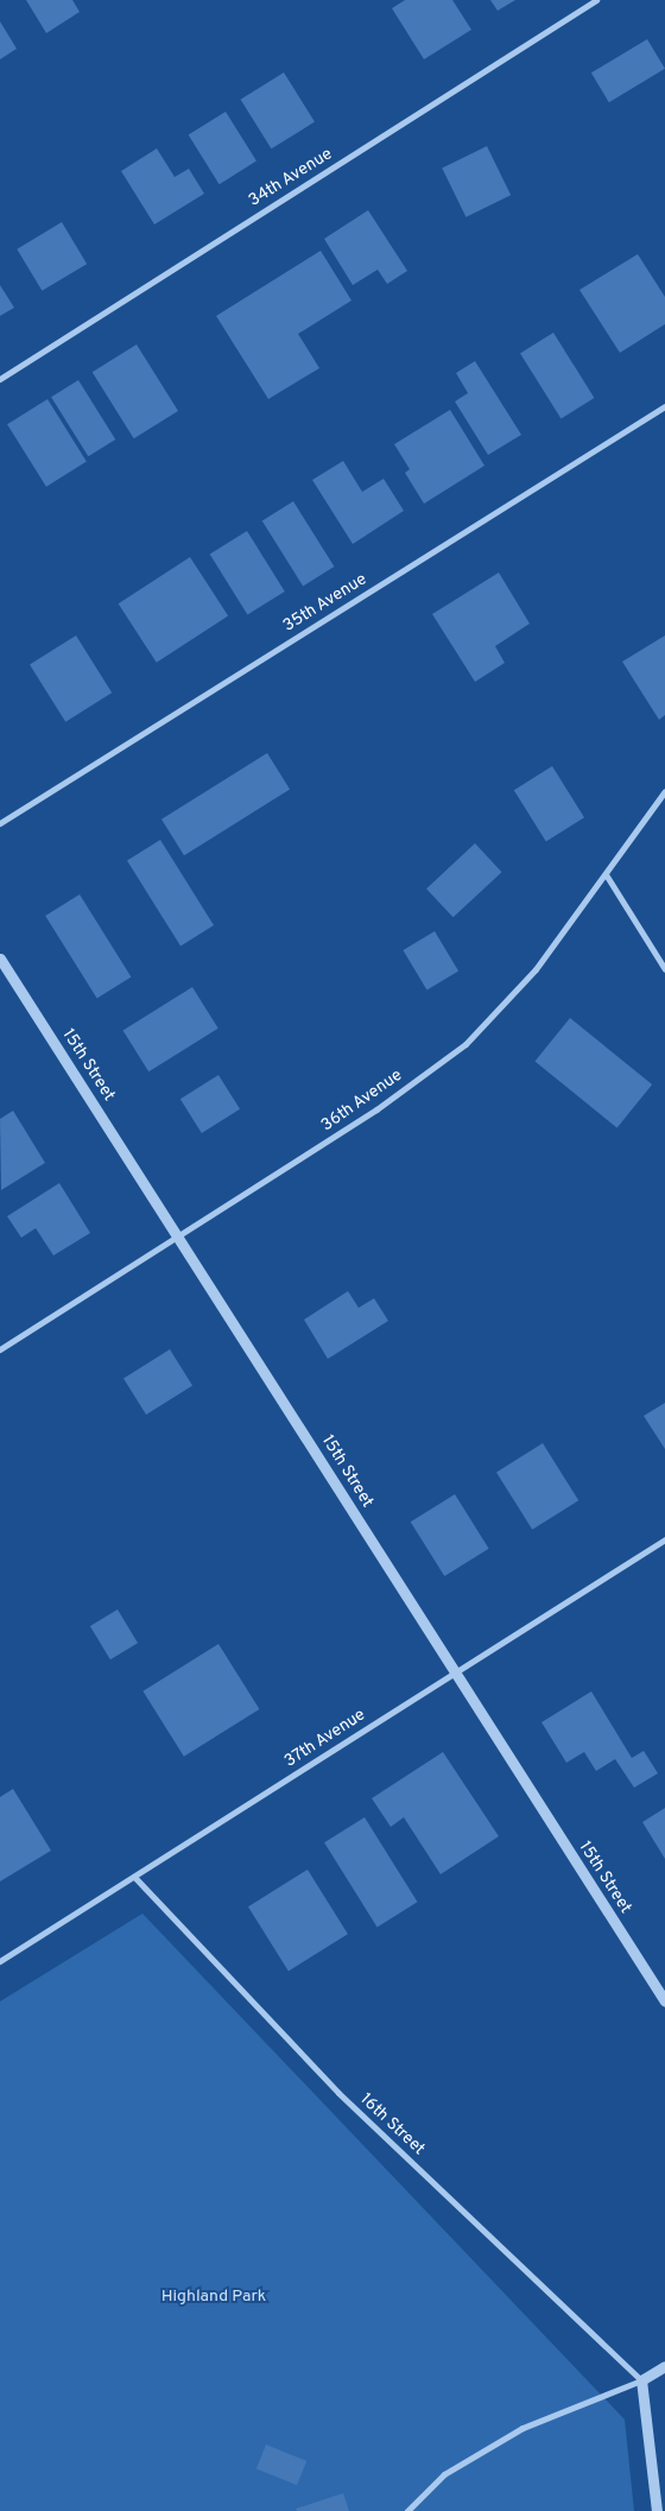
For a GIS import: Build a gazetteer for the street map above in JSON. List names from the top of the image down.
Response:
{
  "streets": {
    "street": [
      "34th Avenue",
      "35th Avenue",
      "15th Street",
      "36th Avenue",
      "37th Avenue",
      "16th Street"
    ]
  },
  "crossings": [
    ["15th Street", "36th Avenue"],
    ["15th Street", "37th Avenue"],
    ["37th Avenue", "16th Street"]
  ],
  "parks": ["Highland Park"]
}
